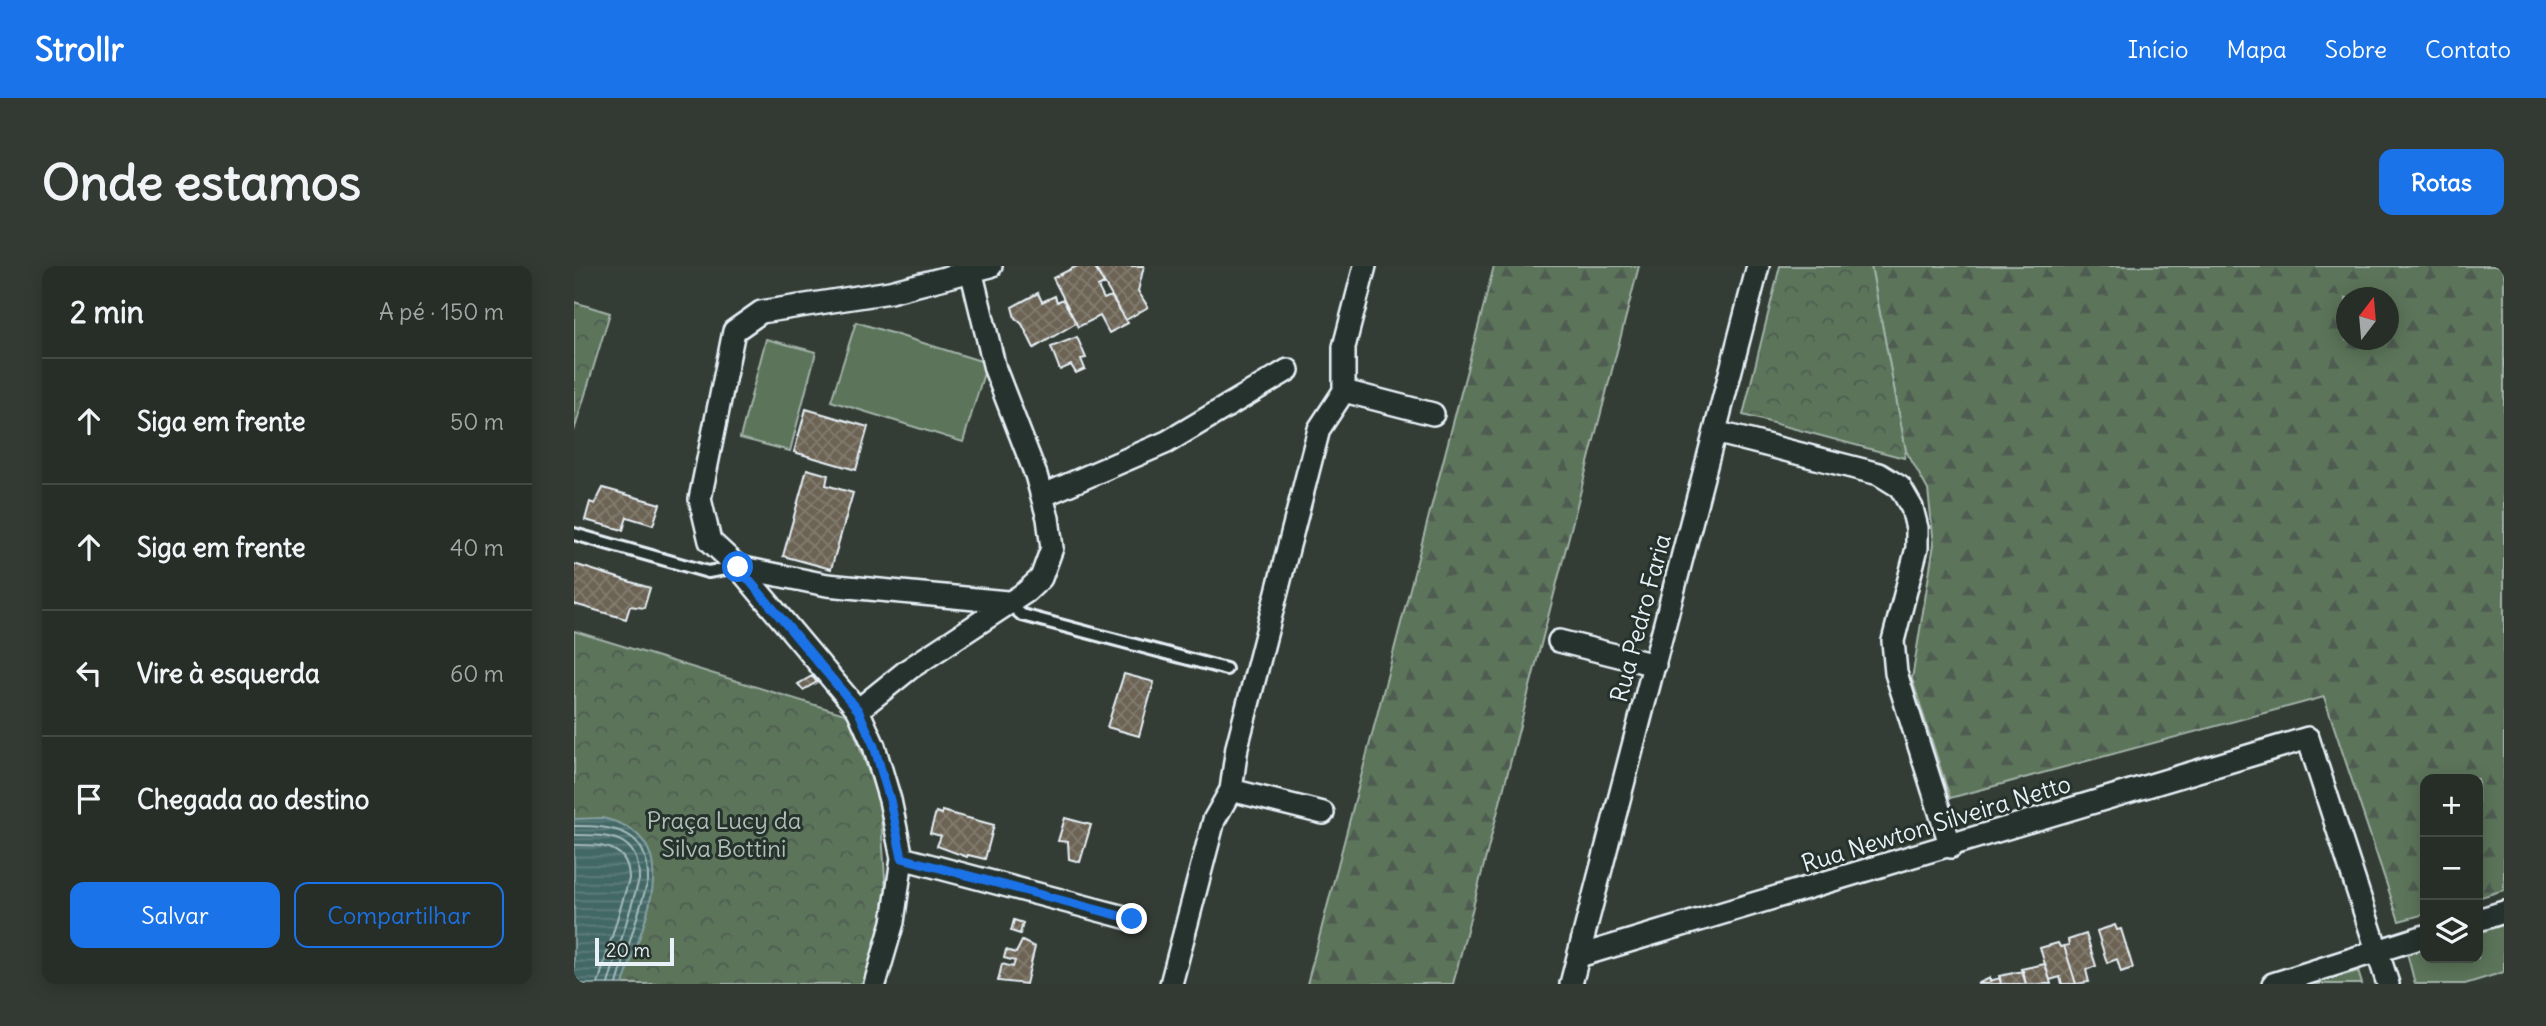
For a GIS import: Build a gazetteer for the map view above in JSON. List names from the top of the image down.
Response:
{
  "streets": {
    "street": ["Rua Pedro Faria", "Rua Newton Silveira Netto"]
  },
  "crossings": [
    ["Rua Pedro Faria", "Rua Newton Silveira Netto"]
  ],
  "parks": ["Praça Lucy da Silva Bottini"],
  "scale_bar": "20 m",
  "north": "top",
  "page": {
    "header": "Strollr",
    "nav": [
      "Início",
      "Mapa",
      "Sobre",
      "Contato"
    ],
    "buttons": [
      "Rotas",
      ["Salvar", "Compartilhar"]
    ],
    "title": "Onde estamos",
    "heading": ["2 min", "A pé · 150 m"],
    "list": [
      ["Siga em frente", "50 m"],
      ["Siga em frente", "40 m"],
      ["Vire à esquerda", "60 m"],
      "Chegada ao destino"
    ],
    "map_buttons": ["+", "−"],
    "scale": "20 m"
  }
}
